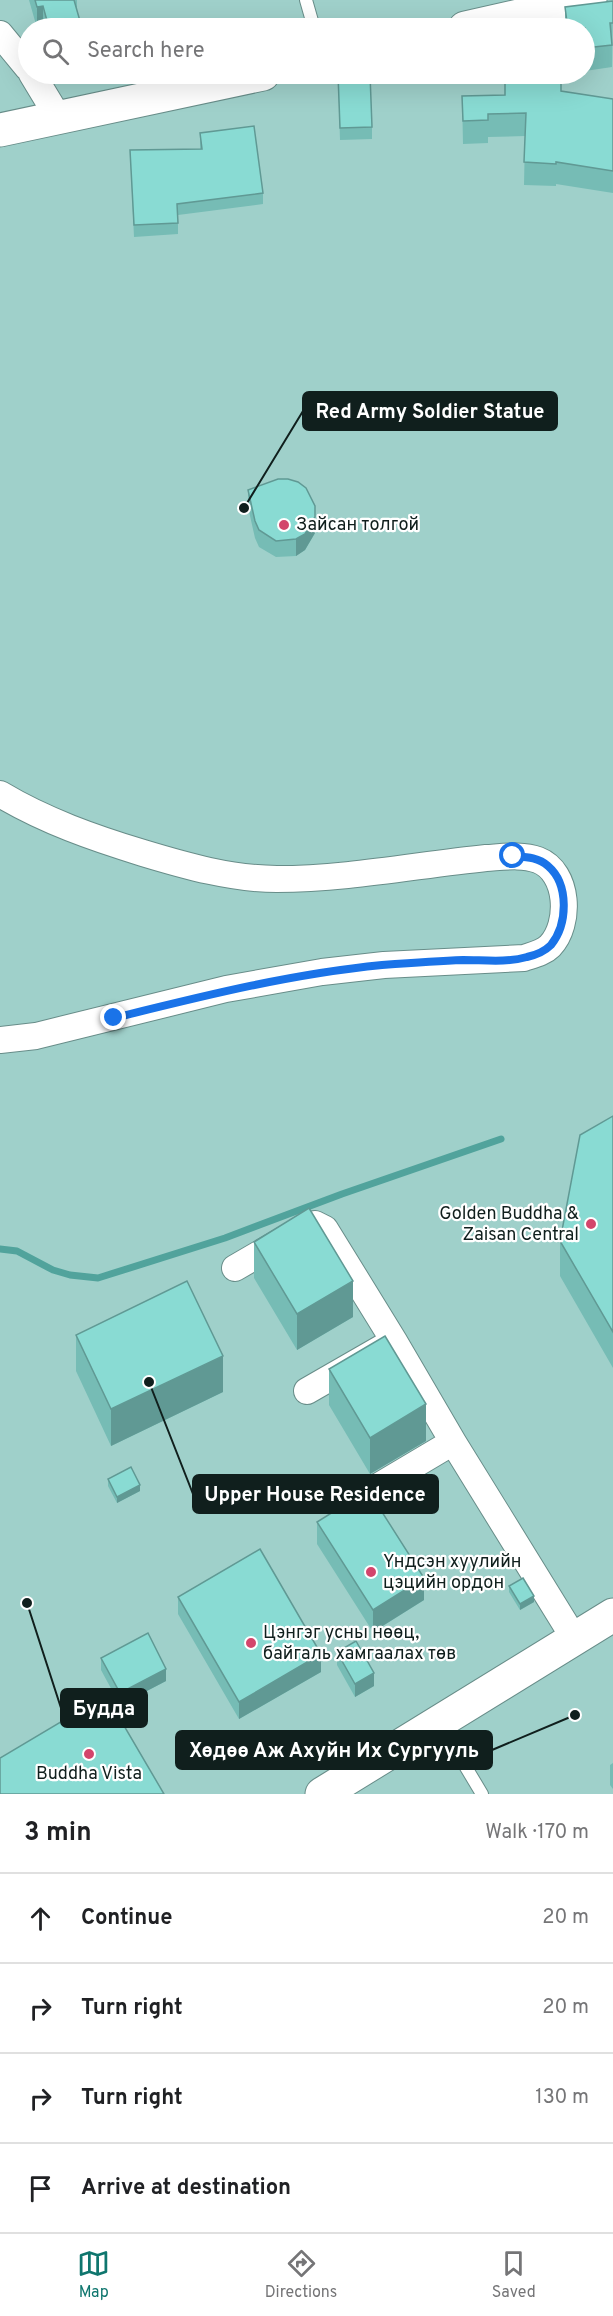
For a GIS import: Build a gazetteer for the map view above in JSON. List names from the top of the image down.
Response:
{
  "places": [
    "Red Army Soldier Statue",
    "Зайсан толгой",
    "Golden Buddha & Zaisan Central",
    "Upper House Residence",
    "Үндсэн хуулийн цэцийн ордон",
    "Будда",
    "Цэнгэг усны нөөц, байгаль хамгаалах төв",
    "Хөдөө Аж Ахуйн Их Сургууль",
    "Buddha Vista"
  ],
  "page": {
    "search": "Search here",
    "heading": ["3 min", "Walk · 170 m"],
    "list": [
      ["Continue", "20 m"],
      ["Turn right", "20 m"],
      ["Turn right", "130 m"],
      "Arrive at destination"
    ],
    "nav": ["Map", "Directions", "Saved"]
  }
}
